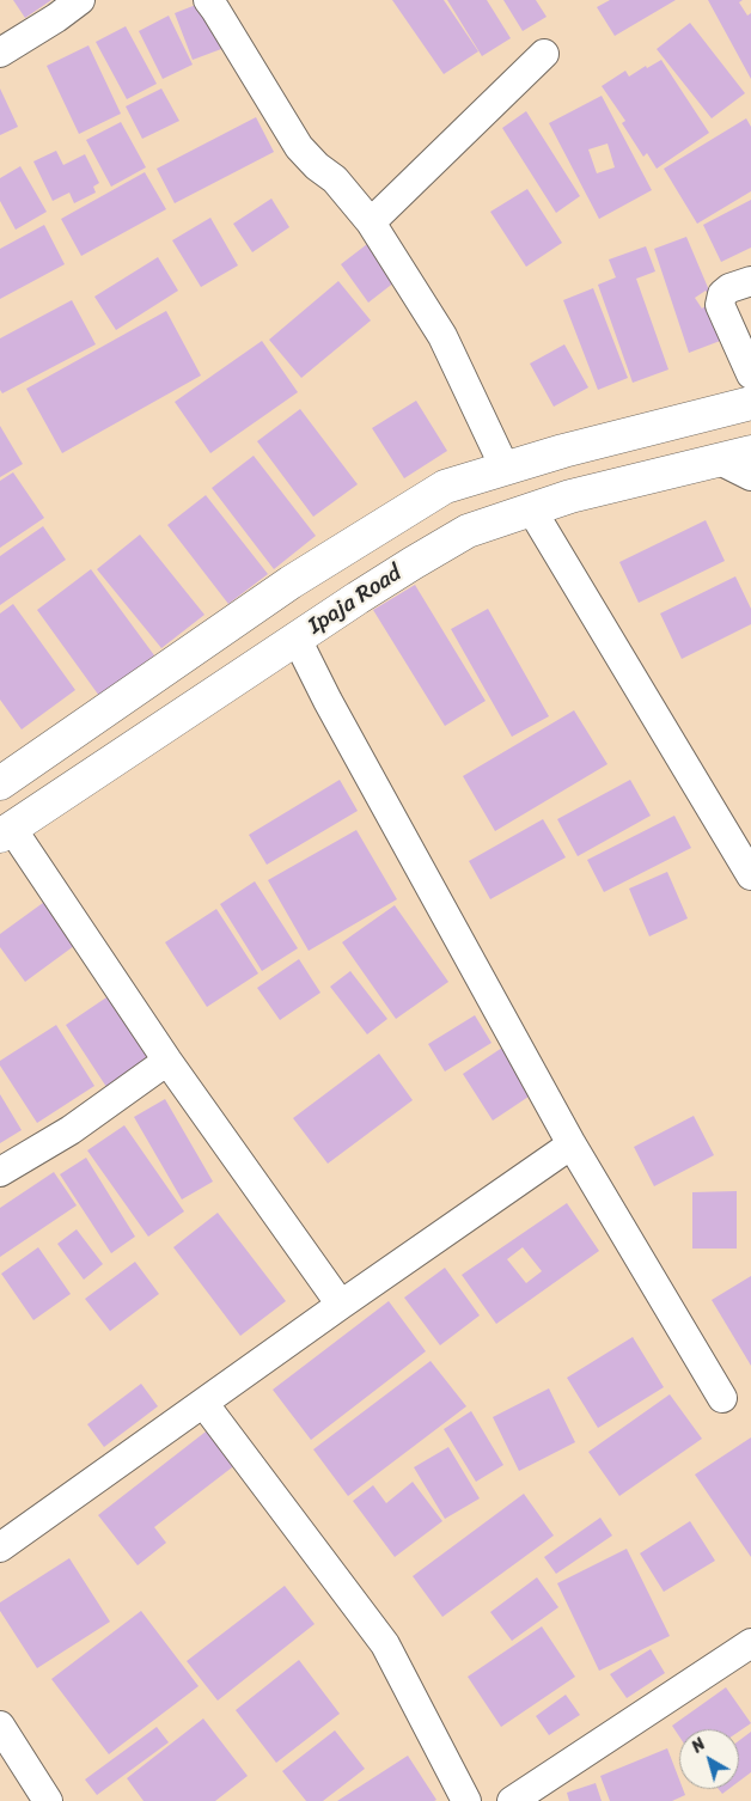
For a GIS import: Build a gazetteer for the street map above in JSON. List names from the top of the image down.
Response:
{
  "streets": {
    "main road": ["Ipaja Road"]
  },
  "north": "top left"
}
